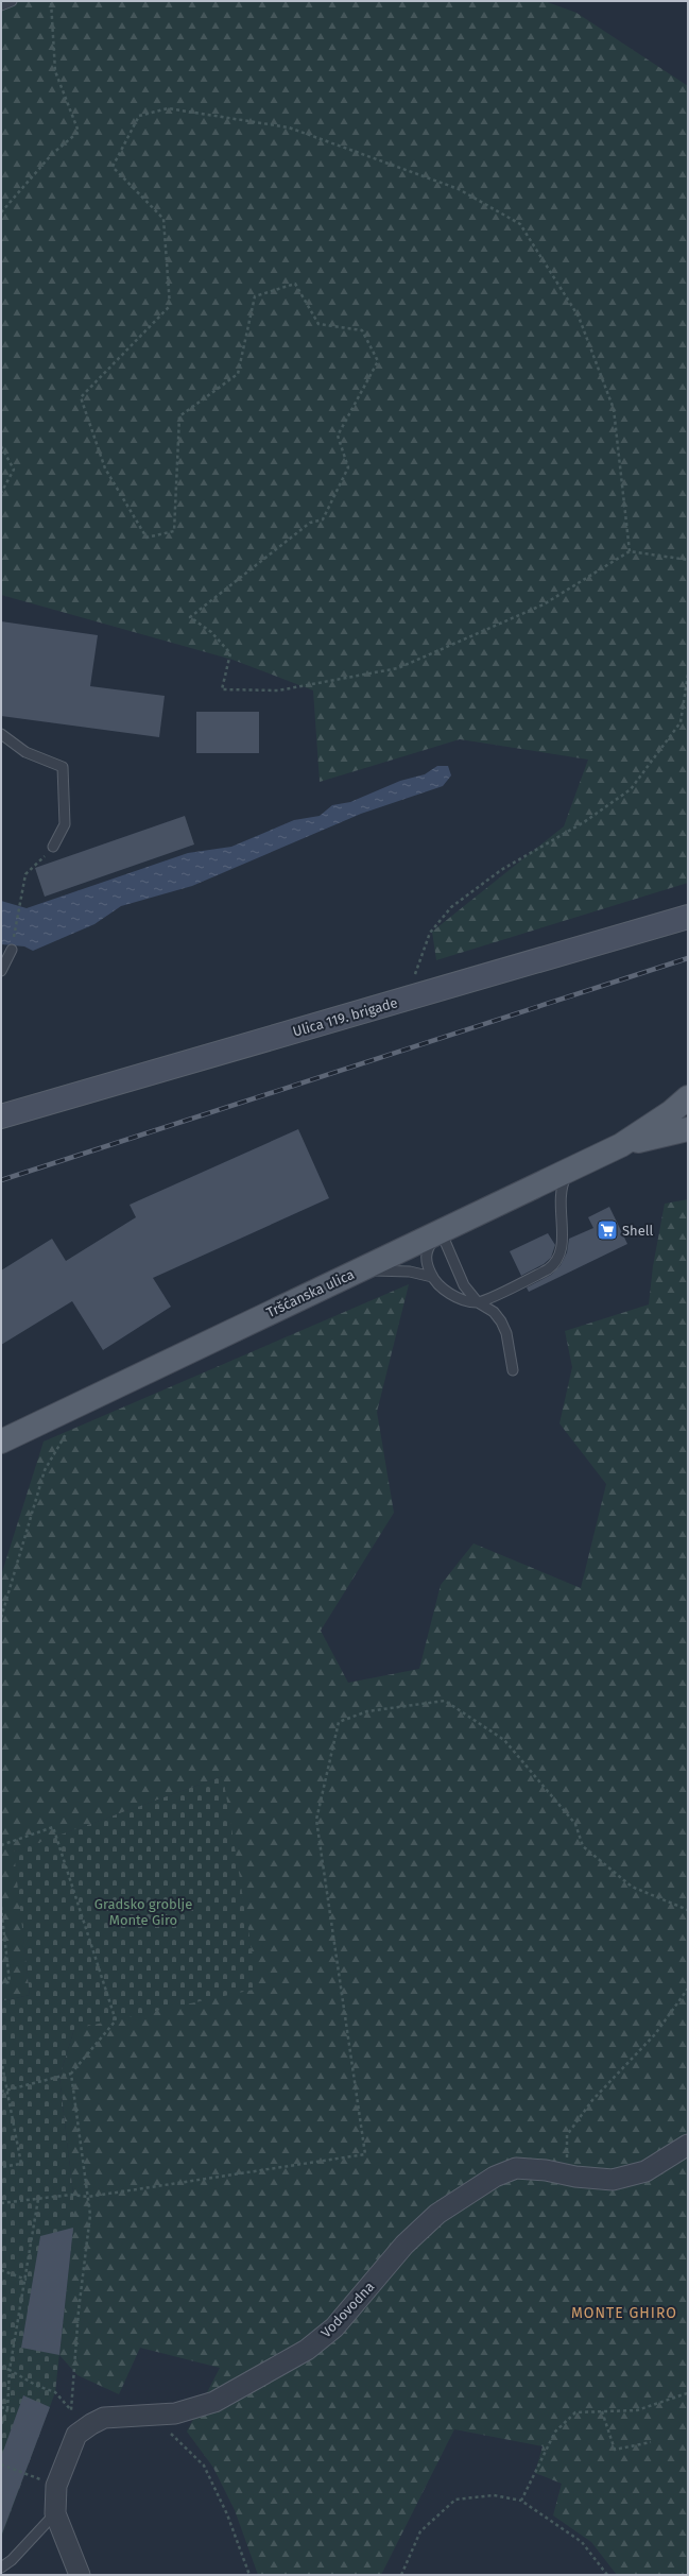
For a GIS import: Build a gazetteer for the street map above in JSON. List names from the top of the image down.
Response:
{
  "streets": {
    "main road": ["Ulica 119. brigade", "Tršćanska ulica"],
    "street": ["Vodovodna"]
  },
  "districts": ["MONTE GHIRO"],
  "parks": ["Gradsko groblje Monte Giro"],
  "places": {
    "supermarket": ["Shell"]
  }
}
